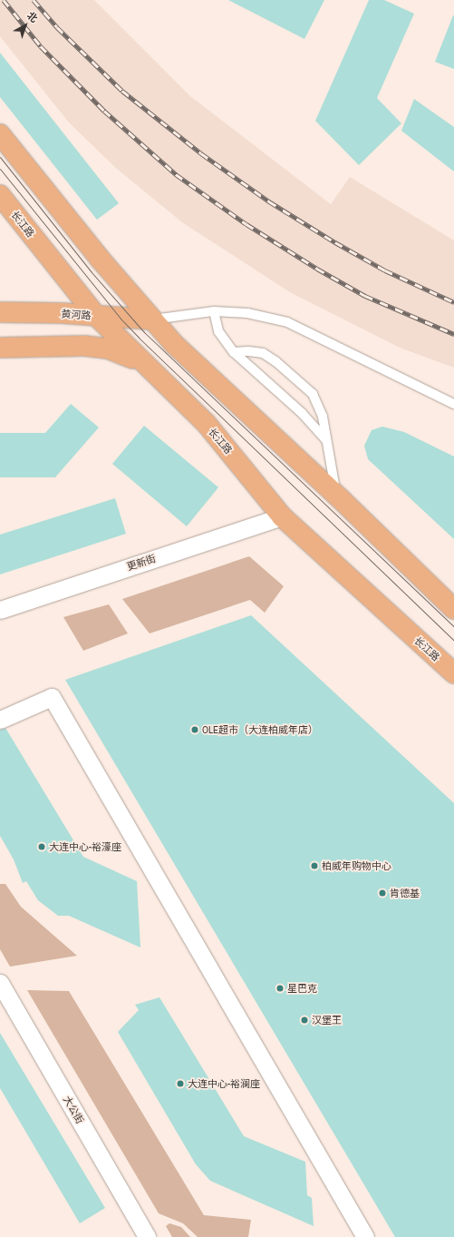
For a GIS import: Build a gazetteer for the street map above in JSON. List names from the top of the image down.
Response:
{
  "streets": {
    "main road": ["长江路", "黄河路"],
    "street": ["更新街", "大公街"]
  },
  "crossings": [
    ["长江路", "黄河路"],
    ["长江路", "更新街"]
  ],
  "places": [
    "OLE超市（大连柏威年店）",
    "大连中心-裕濠座",
    "柏威年购物中心",
    "肯德基",
    "星巴克",
    "汉堡王",
    "大连中心-裕澜座"
  ],
  "north": "top right"
}
